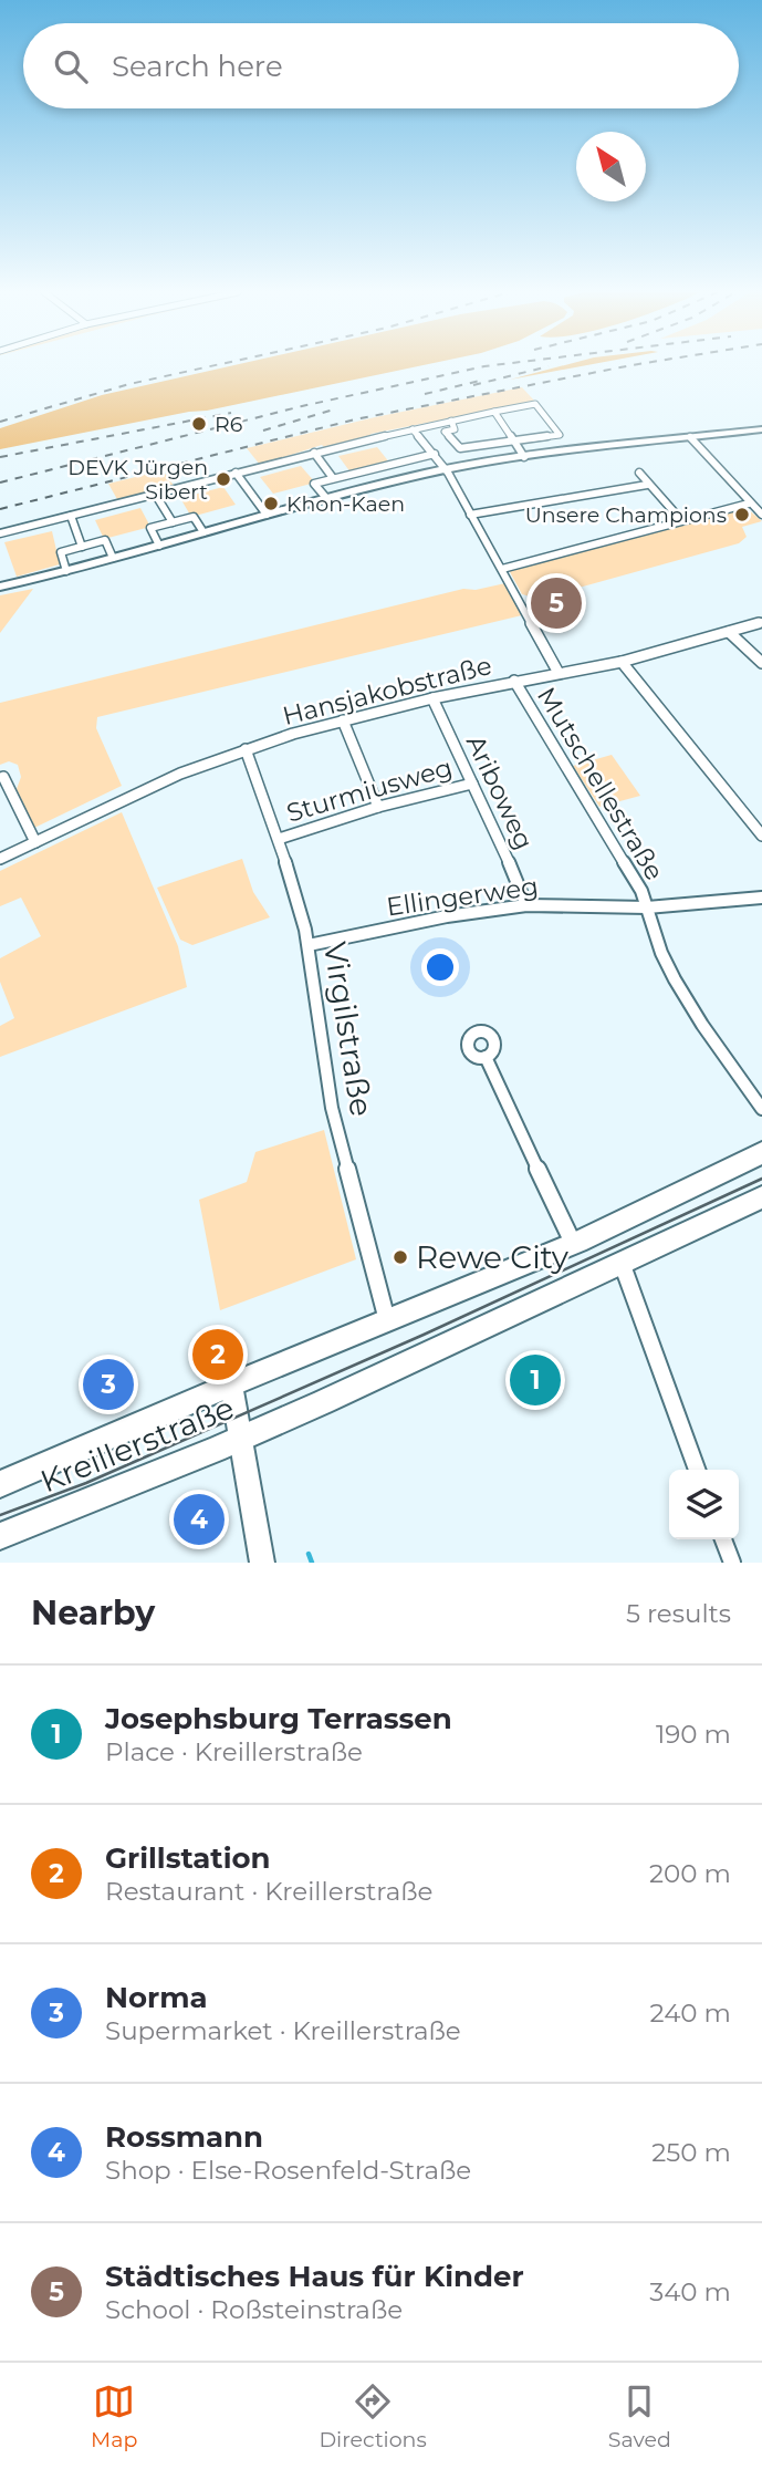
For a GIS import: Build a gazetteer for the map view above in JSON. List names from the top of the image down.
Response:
{
  "streets": {
    "main road": ["Kreillerstraße"],
    "street": [
      "Hansjakobstraße",
      "Mutschellestraße",
      "Sturmiusweg",
      "Ariboweg",
      "Ellingerweg",
      "Virgilstraße"
    ]
  },
  "crossings": [
    ["Hansjakobstraße", "Mutschellestraße"],
    ["Hansjakobstraße", "Ariboweg"],
    ["Hansjakobstraße", "Virgilstraße"],
    ["Mutschellestraße", "Ellingerweg"],
    ["Sturmiusweg", "Ariboweg"],
    ["Sturmiusweg", "Virgilstraße"],
    ["Ariboweg", "Ellingerweg"],
    ["Ellingerweg", "Virgilstraße"],
    ["Virgilstraße", "Kreillerstraße"]
  ],
  "places": [
    "R6",
    "DEVK Jürgen Sibert",
    "Khon-Kaen",
    "Unsere Champions",
    "Rewe City"
  ],
  "north": "top left",
  "page": {
    "search": "Search here",
    "pins": [
      "5",
      "2",
      "1",
      "3",
      "4"
    ],
    "heading": ["Nearby", "5 results"],
    "list": [
      {
        "mark": "1",
        "name": "Josephsburg Terrassen",
        "note": "Place · Kreillerstraße",
        "value": "190 m"
      },
      {
        "mark": "2",
        "name": "Grillstation",
        "note": "Restaurant · Kreillerstraße",
        "value": "200 m"
      },
      {
        "mark": "3",
        "name": "Norma",
        "note": "Supermarket · Kreillerstraße",
        "value": "240 m"
      },
      {
        "mark": "4",
        "name": "Rossmann",
        "note": "Shop · Else-Rosenfeld-Straße",
        "value": "250 m"
      },
      {
        "mark": "5",
        "name": "Städtisches Haus für Kinder",
        "note": "School · Roßsteinstraße",
        "value": "340 m"
      }
    ],
    "nav": ["Map", "Directions", "Saved"]
  }
}
